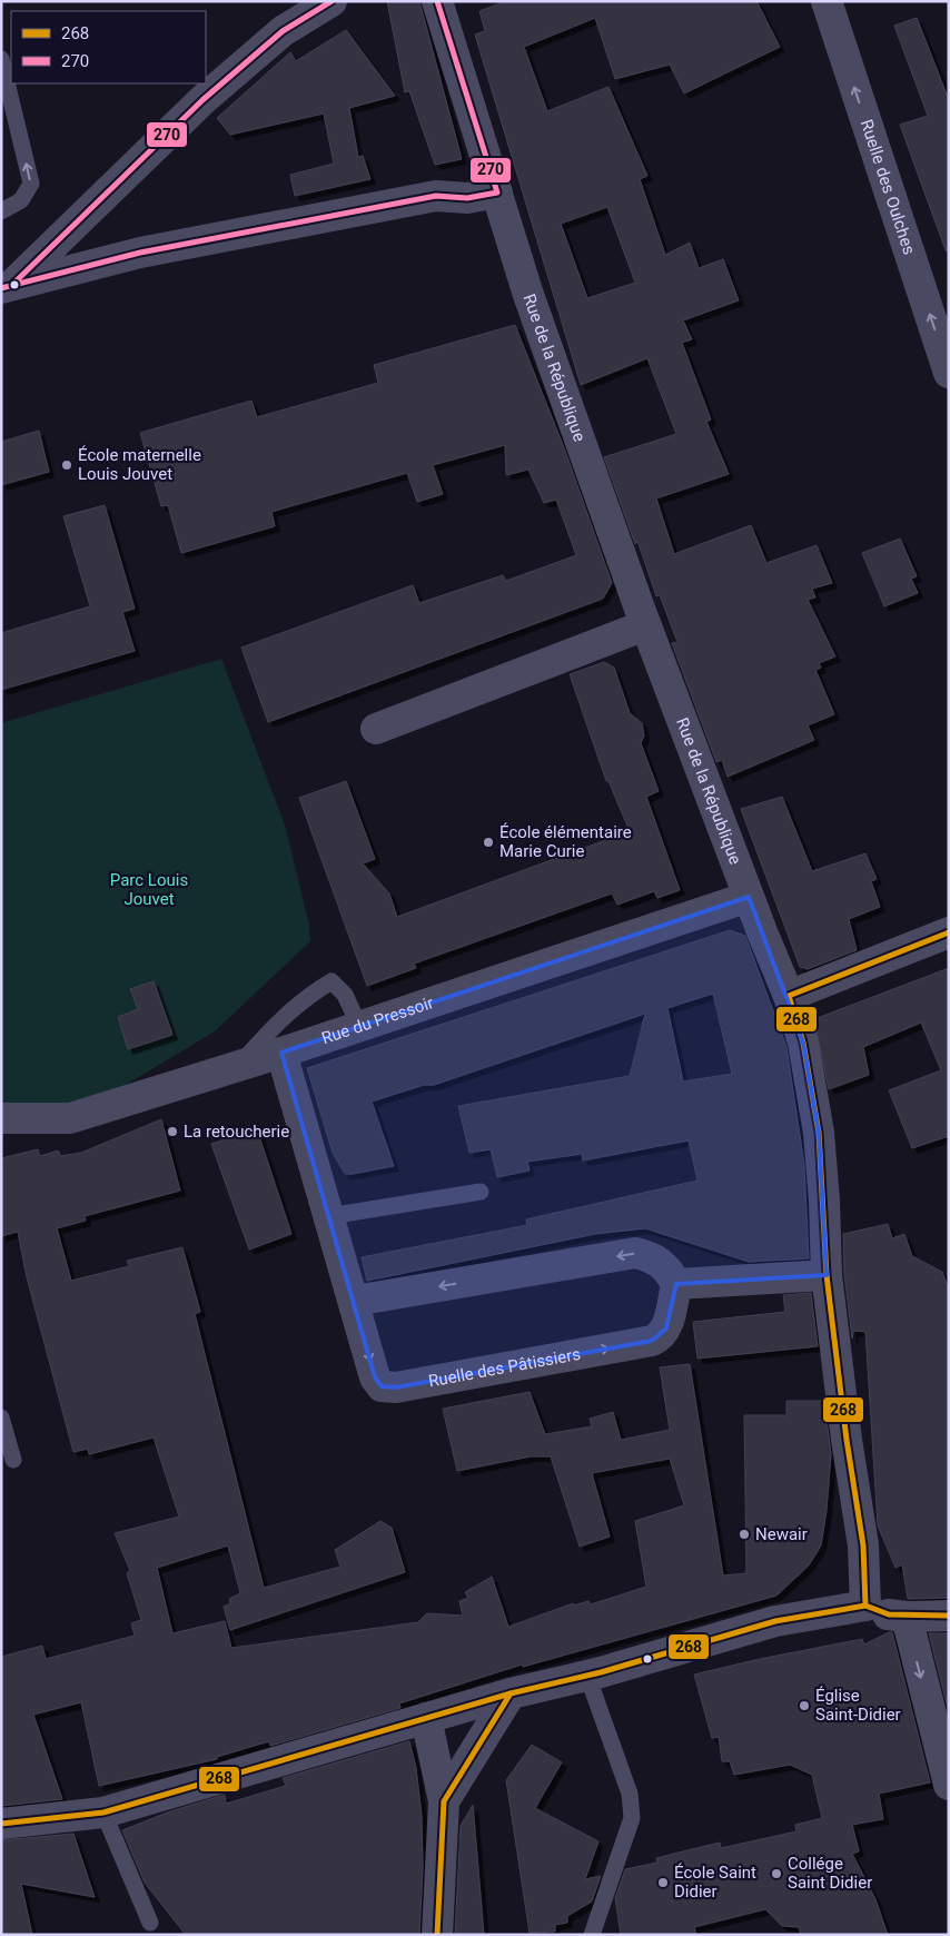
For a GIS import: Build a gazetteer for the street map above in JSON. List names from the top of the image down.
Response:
{
  "streets": {
    "street": [
      "Ruelle des Oulches",
      "Rue de la République",
      "Rue du Pressoir",
      "Ruelle des Pâtissiers"
    ]
  },
  "crossings": [
    ["Rue de la République", "Rue du Pressoir"],
    ["Rue du Pressoir", "Ruelle des Pâtissiers"]
  ],
  "one_way": ["Ruelle des Oulches"],
  "parks": ["Parc Louis Jouvet"],
  "places": [
    "École maternelle Louis Jouvet",
    "École élémentaire Marie Curie",
    "La retoucherie",
    "Newair",
    "Église Saint-Didier",
    "Collége Saint Didier",
    "École Saint Didier"
  ],
  "lines": ["transit line 270", "transit line 268"],
  "legend": ["268", "270"]
}
